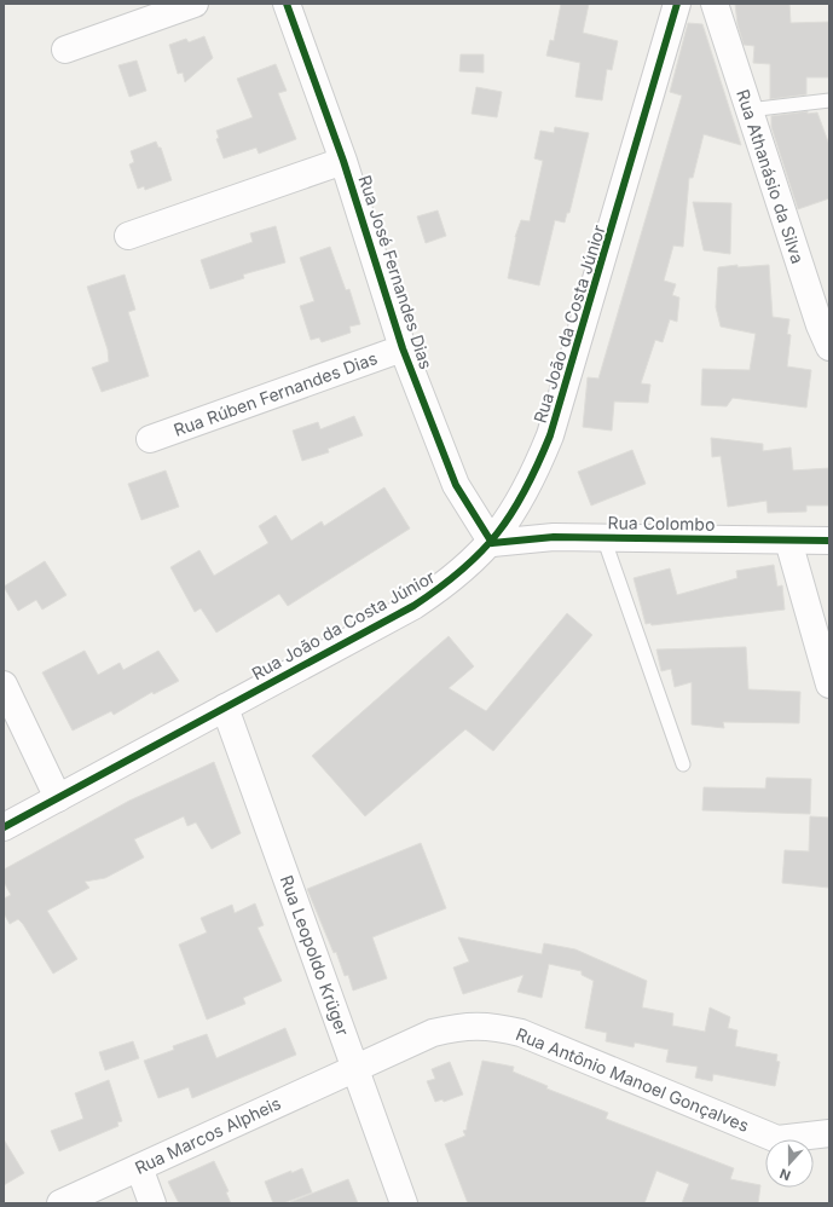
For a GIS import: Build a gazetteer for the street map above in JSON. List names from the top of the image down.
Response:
{
  "streets": {
    "street": [
      "Rua Athanásio da Silva",
      "Rua José Fernandes Dias",
      "Rua João da Costa Júnior",
      "Rua Rúben Fernandes Dias",
      "Rua Colombo",
      "Rua Leopoldo Krüger",
      "Rua Antônio Manoel Gonçalves",
      "Rua Marcos Alpheis"
    ]
  },
  "crossings": [
    ["Rua José Fernandes Dias", "Rua João da Costa Júnior"],
    ["Rua José Fernandes Dias", "Rua Rúben Fernandes Dias"],
    ["Rua José Fernandes Dias", "Rua Colombo"],
    ["Rua João da Costa Júnior", "Rua Colombo"],
    ["Rua João da Costa Júnior", "Rua Leopoldo Krüger"],
    ["Rua Leopoldo Krüger", "Rua Antônio Manoel Gonçalves"],
    ["Rua Leopoldo Krüger", "Rua Marcos Alpheis"],
    ["Rua Antônio Manoel Gonçalves", "Rua Marcos Alpheis"]
  ],
  "north": "bottom"
}
